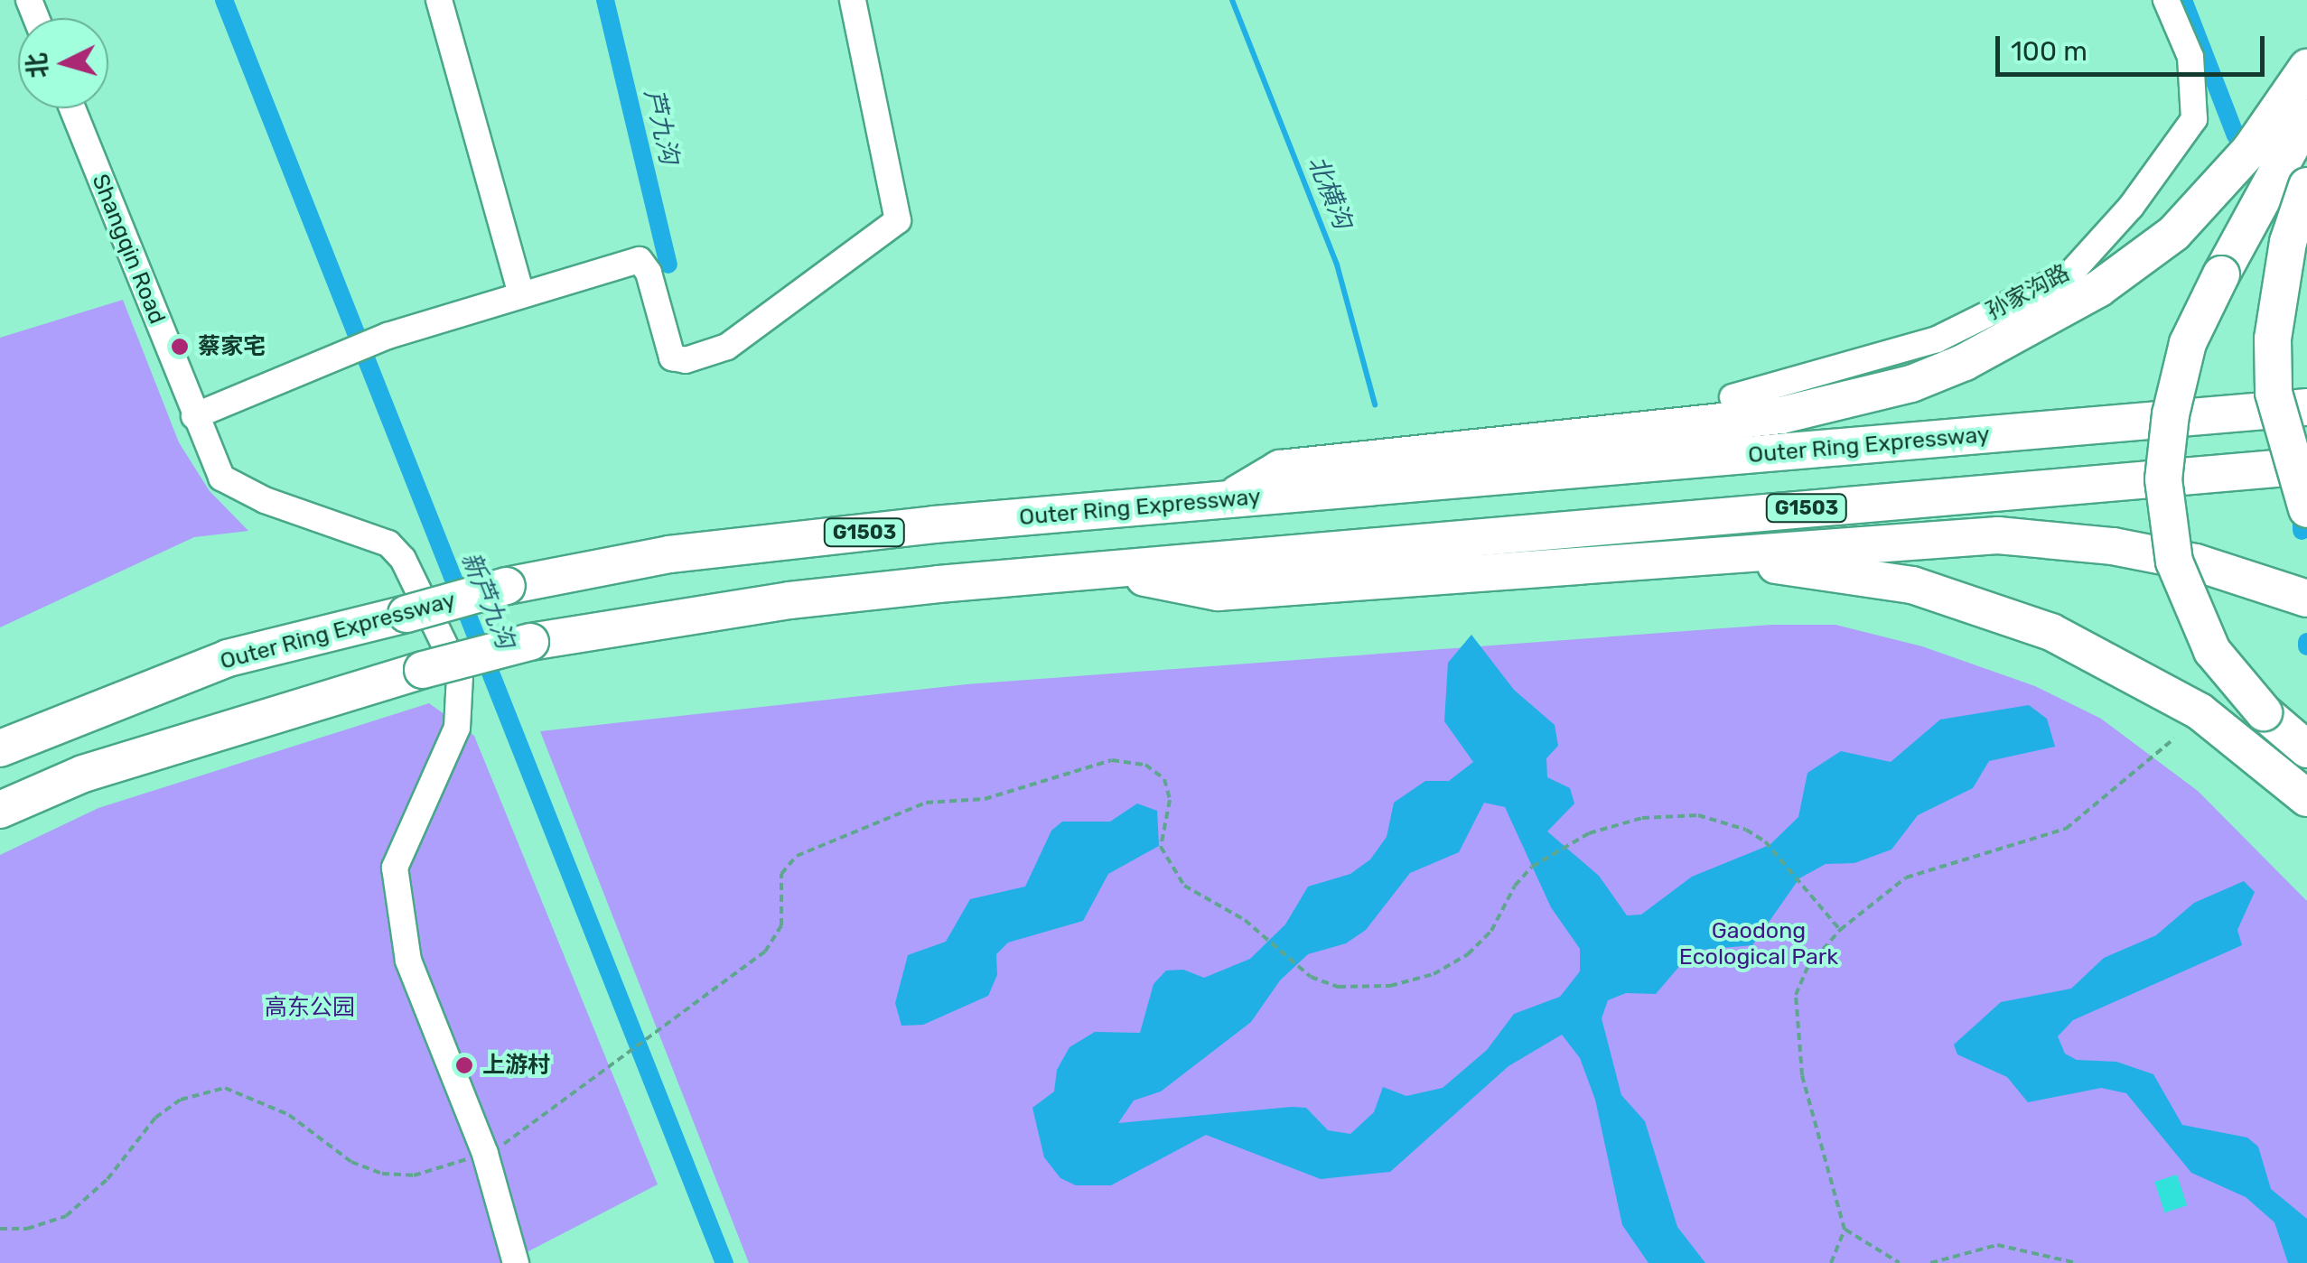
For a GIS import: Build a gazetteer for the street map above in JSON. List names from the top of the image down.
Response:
{
  "streets": {
    "highway": ["Outer Ring Expressway", "G1503"],
    "street": ["Shangqin Road", "孙家沟路"]
  },
  "water": ["芦九沟", "北横沟", "新芦九沟"],
  "parks": ["Gaodong Ecological Park", "高东公园"],
  "places": ["蔡家宅", "上游村"],
  "scale_bar": "100 m",
  "north": "left"
}
